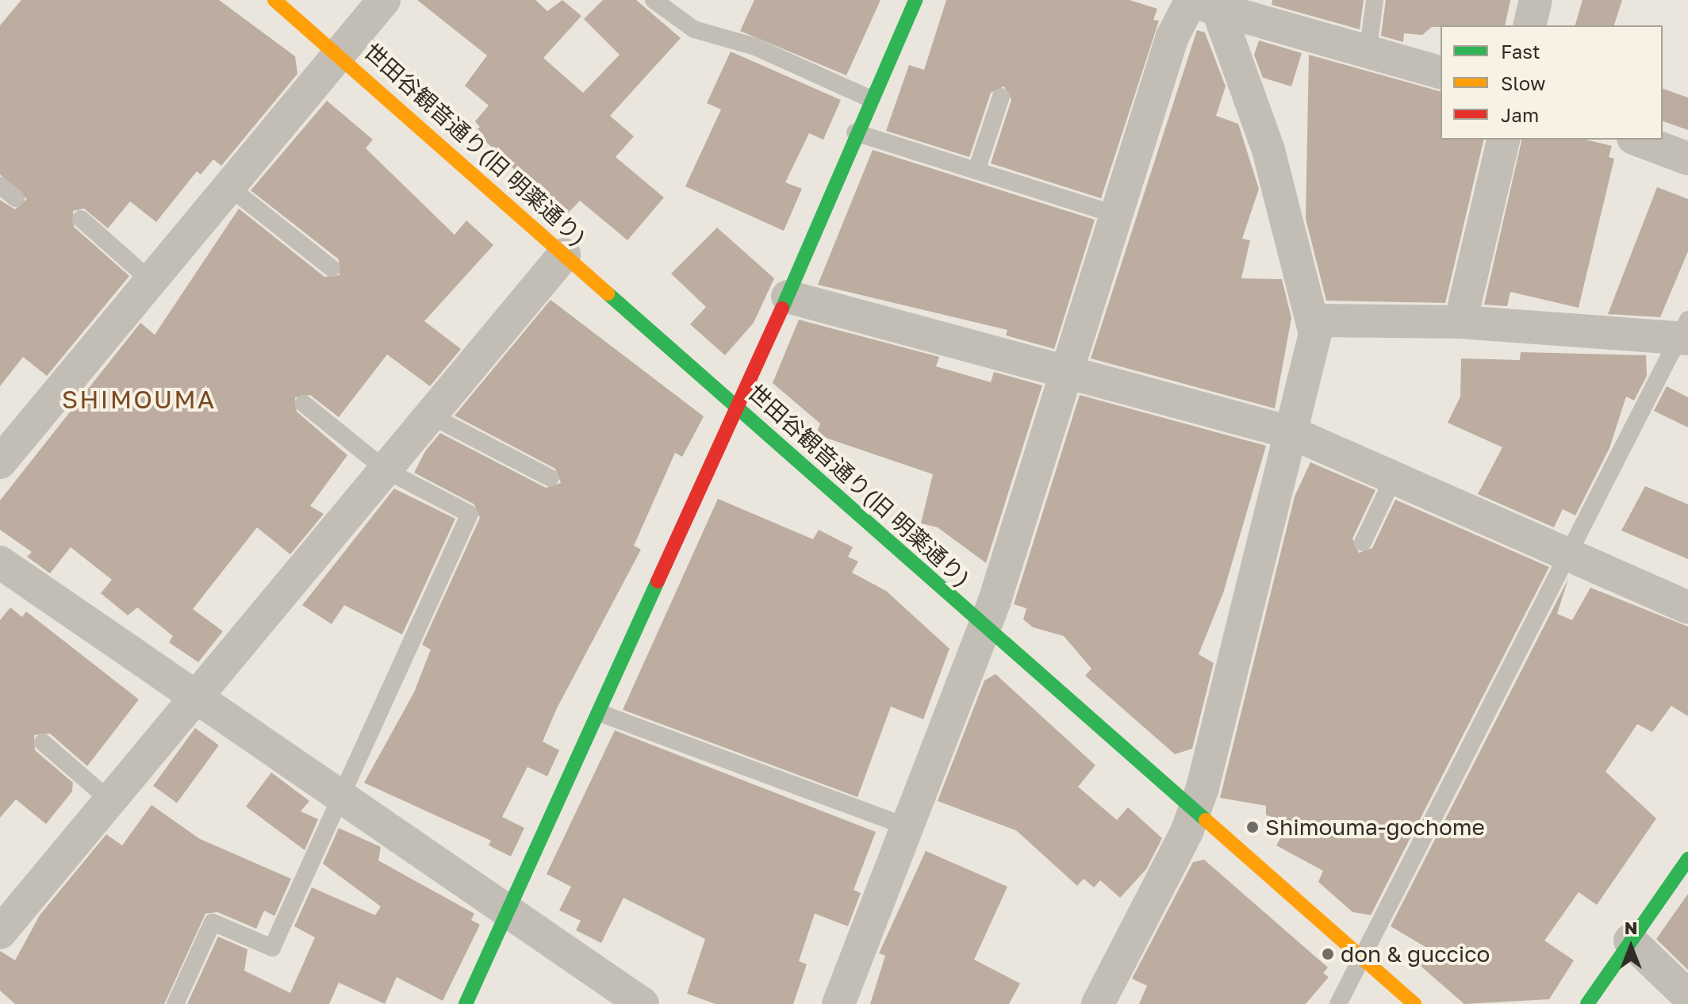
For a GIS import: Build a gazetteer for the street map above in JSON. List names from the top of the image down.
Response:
{
  "streets": {
    "street": ["世田谷観音通り(旧 明薬通り)"]
  },
  "districts": ["SHIMOUMA"],
  "places": ["Shimouma-gochome", "don & guccico"],
  "legend": ["Fast", "Slow", "Jam"],
  "north": "top"
}
